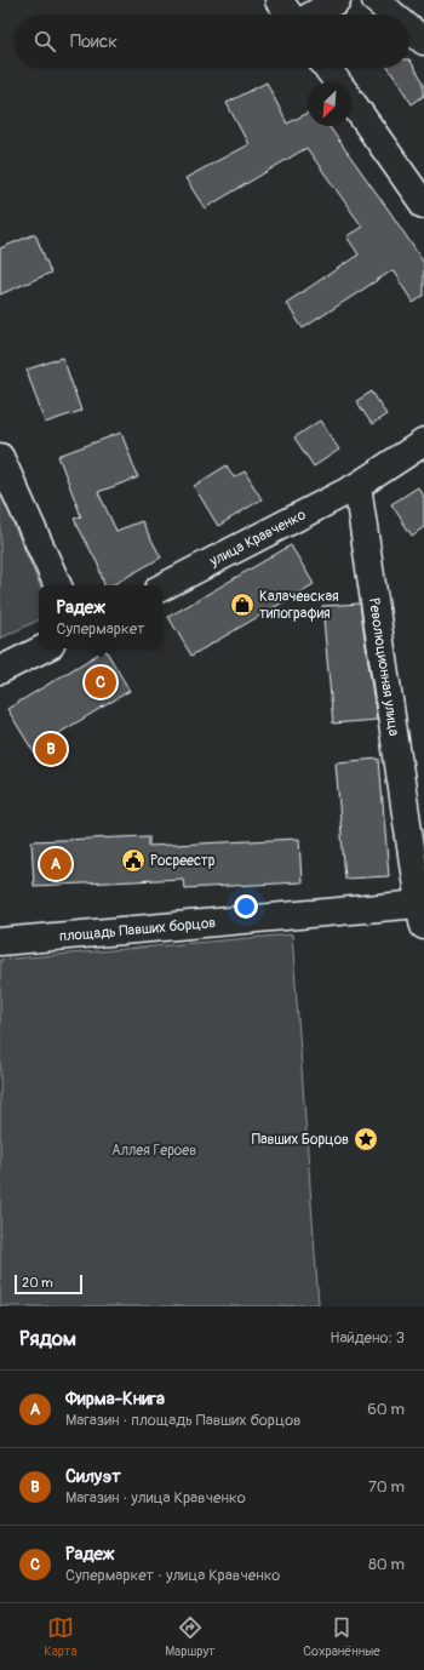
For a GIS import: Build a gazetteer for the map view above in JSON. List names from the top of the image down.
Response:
{
  "streets": {
    "street": ["улица Кравченко", "Революционная улица", "площадь Павших борцов"]
  },
  "crossings": [
    ["улица Кравченко", "Революционная улица"],
    ["Революционная улица", "площадь Павших борцов"]
  ],
  "parks": ["Аллея Героев"],
  "places": {
    "shop": ["Калачевская типография"],
    "public building": ["Росреестр"],
    "place": ["Павших Борцов"]
  },
  "scale_bar": "20 m",
  "north": "bottom left",
  "page": {
    "search": "Поиск",
    "popup": ["Радеж", "Супермаркет"],
    "pins": ["C", "B", "A"],
    "scale": "20 m",
    "heading": ["Рядом", "Найдено: 3"],
    "list": [
      {
        "mark": "A",
        "name": "Фирма-Книга",
        "note": "Магазин · площадь Павших борцов",
        "value": "60 m"
      },
      {
        "mark": "B",
        "name": "Силуэт",
        "note": "Магазин · улица Кравченко",
        "value": "70 m"
      },
      {
        "mark": "C",
        "name": "Радеж",
        "note": "Супермаркет · улица Кравченко",
        "value": "80 m"
      }
    ],
    "nav": ["Карта", "Маршрут", "Сохранённые"]
  }
}
